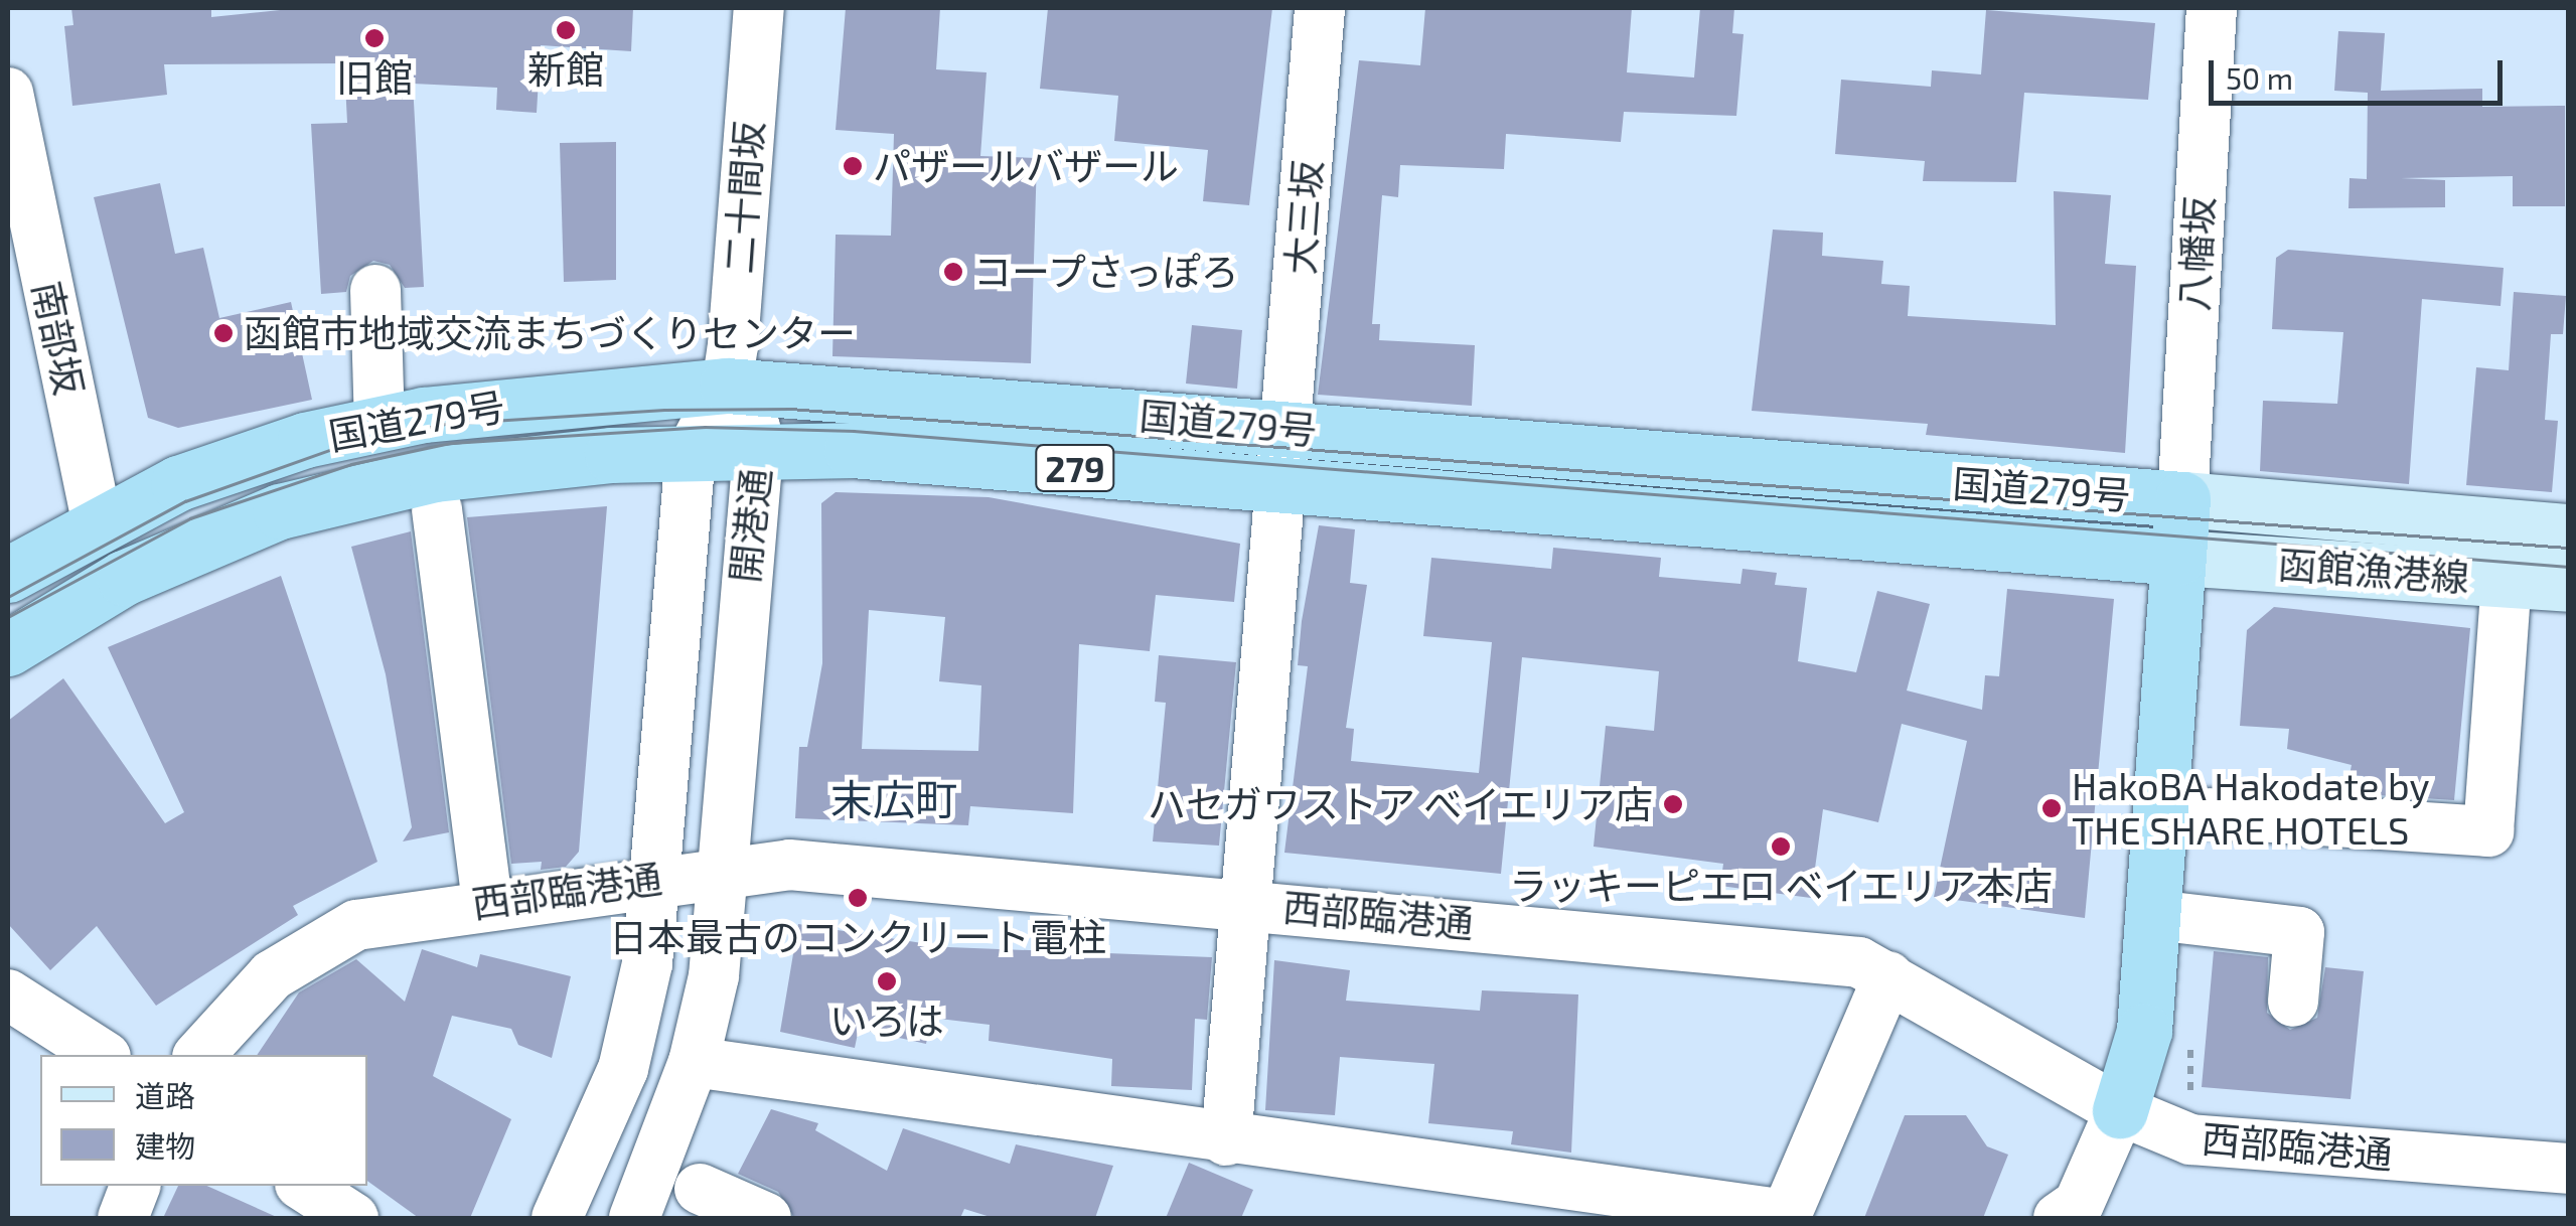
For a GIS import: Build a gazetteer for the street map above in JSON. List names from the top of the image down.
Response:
{
  "streets": {
    "highway": ["国道279号", "279"],
    "main road": ["函館漁港線"],
    "street": [
      "二十間坂",
      "大三坂",
      "八幡坂",
      "南部坂",
      "開港通",
      "西部臨港通"
    ]
  },
  "crossings": [
    ["二十間坂", "国道279号"],
    ["二十間坂", "開港通"],
    ["大三坂", "国道279号"],
    ["大三坂", "西部臨港通"],
    ["八幡坂", "国道279号"],
    ["八幡坂", "函館漁港線"],
    ["南部坂", "国道279号"],
    ["国道279号", "開港通"],
    ["国道279号", "函館漁港線"],
    ["国道279号", "西部臨港通"],
    ["開港通", "西部臨港通"]
  ],
  "districts": ["末広町"],
  "places": [
    "新館",
    "旧館",
    "パザールバザール",
    "コープさっぽろ",
    "函館市地域交流まちづくりセンター",
    "ハセガワストア べイエリア店",
    "HakoBA Hakodate by THE SHARE HOTELS",
    "ラッキーピエロ ベイエリア本店",
    "日本最古のコンクリート電柱",
    "いろは"
  ],
  "legend": ["道路", "建物"],
  "scale_bar": "50 m"
}
